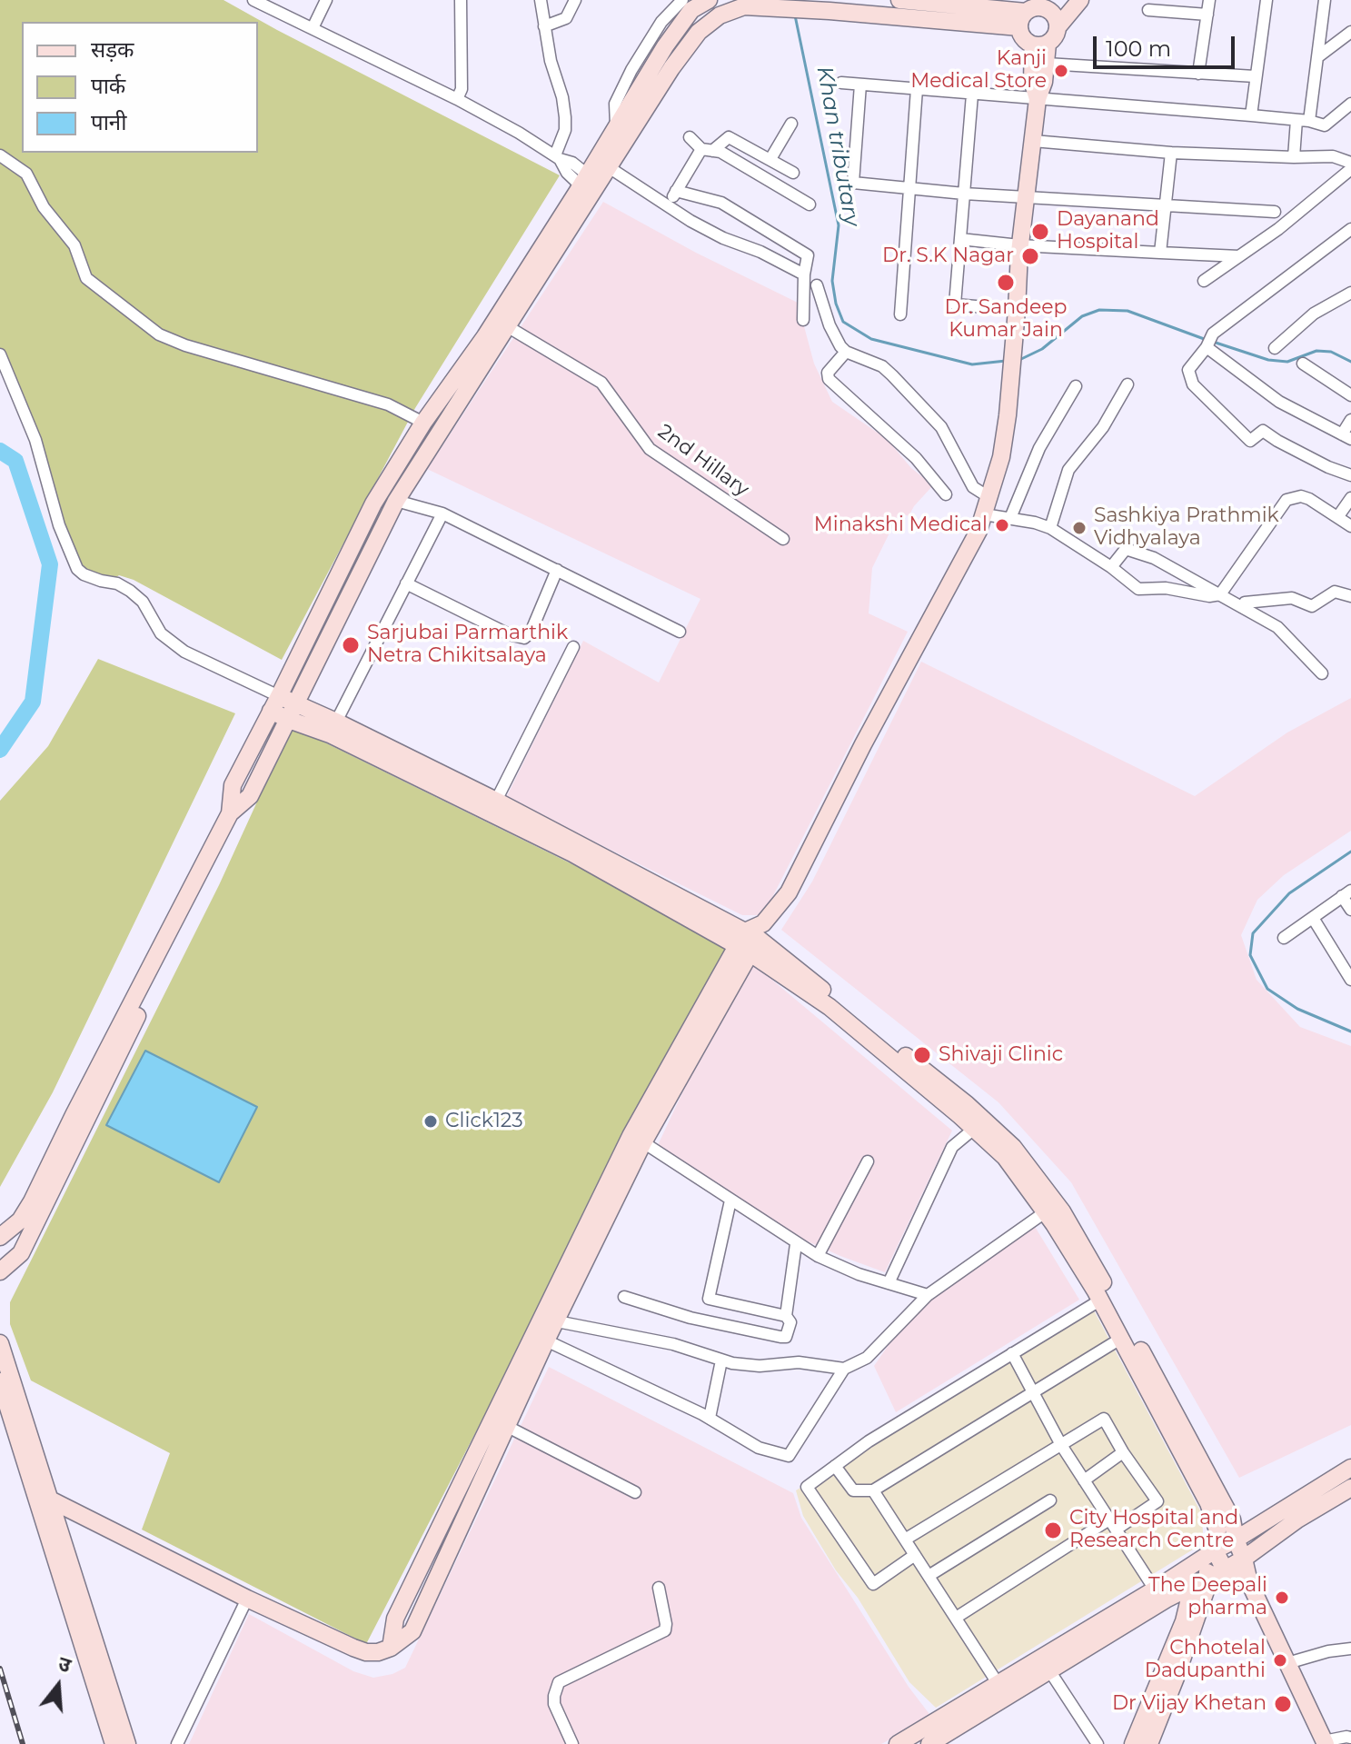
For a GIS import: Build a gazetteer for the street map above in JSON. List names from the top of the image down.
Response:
{
  "streets": {
    "street": ["2nd Hillary"]
  },
  "water": ["Khan tributary"],
  "places": [
    "Kanji Medical Store",
    "Dayanand Hospital",
    "Dr. S.K Nagar",
    "Dr. Sandeep Kumar Jain",
    "Minakshi Medical",
    "Sashkiya Prathmik Vidhyalaya",
    "Sarjubai Parmarthik Netra Chikitsalaya",
    "Shivaji Clinic",
    "Click123",
    "City Hospital and Research Centre",
    "The Deepali pharma",
    "Chhotelal Dadupanthi",
    "Dr Vijay Khetan"
  ],
  "legend": ["सड़क", "पार्क", "पानी"],
  "scale_bar": "100 m",
  "north": "top"
}
